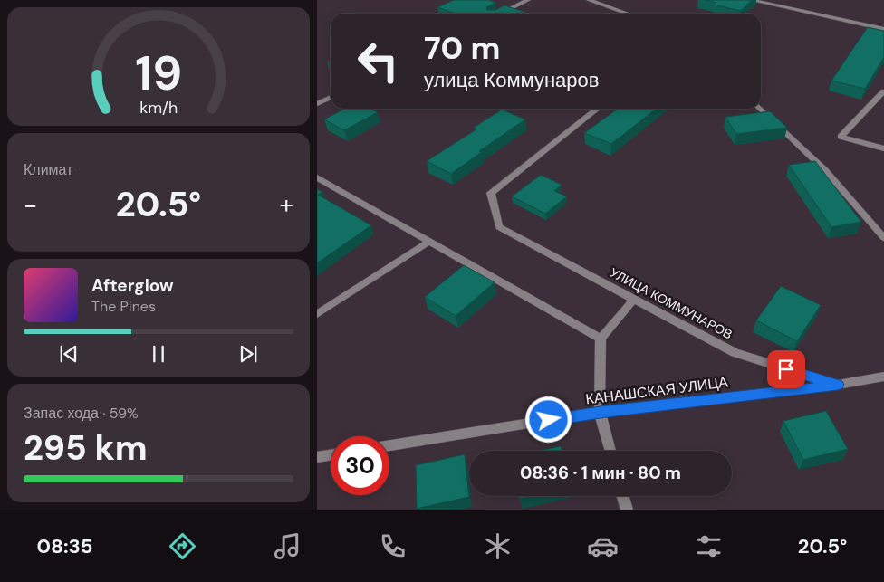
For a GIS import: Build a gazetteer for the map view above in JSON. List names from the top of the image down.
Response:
{
  "streets": {
    "street": ["УЛИЦА КОММУНАРОВ", "КАНАШСКАЯ УЛИЦА"]
  },
  "crossings": [
    ["УЛИЦА КОММУНАРОВ", "КАНАШСКАЯ УЛИЦА"]
  ],
  "page": {
    "turn": ["70 m", "улица Коммунаров"],
    "tile": [
      "Климат",
      ["Запас хода · 59%", "295 km"]
    ],
    "heat": ["−", "20.5°", "+"],
    "song": ["Afterglow", "The Pines"],
    "limit": "30",
    "trip": "08:36 · 1 мин · 80 m",
    "tabs": ["08:35", "20.5°"],
    "gauge": ["19", "km/h"]
  }
}
